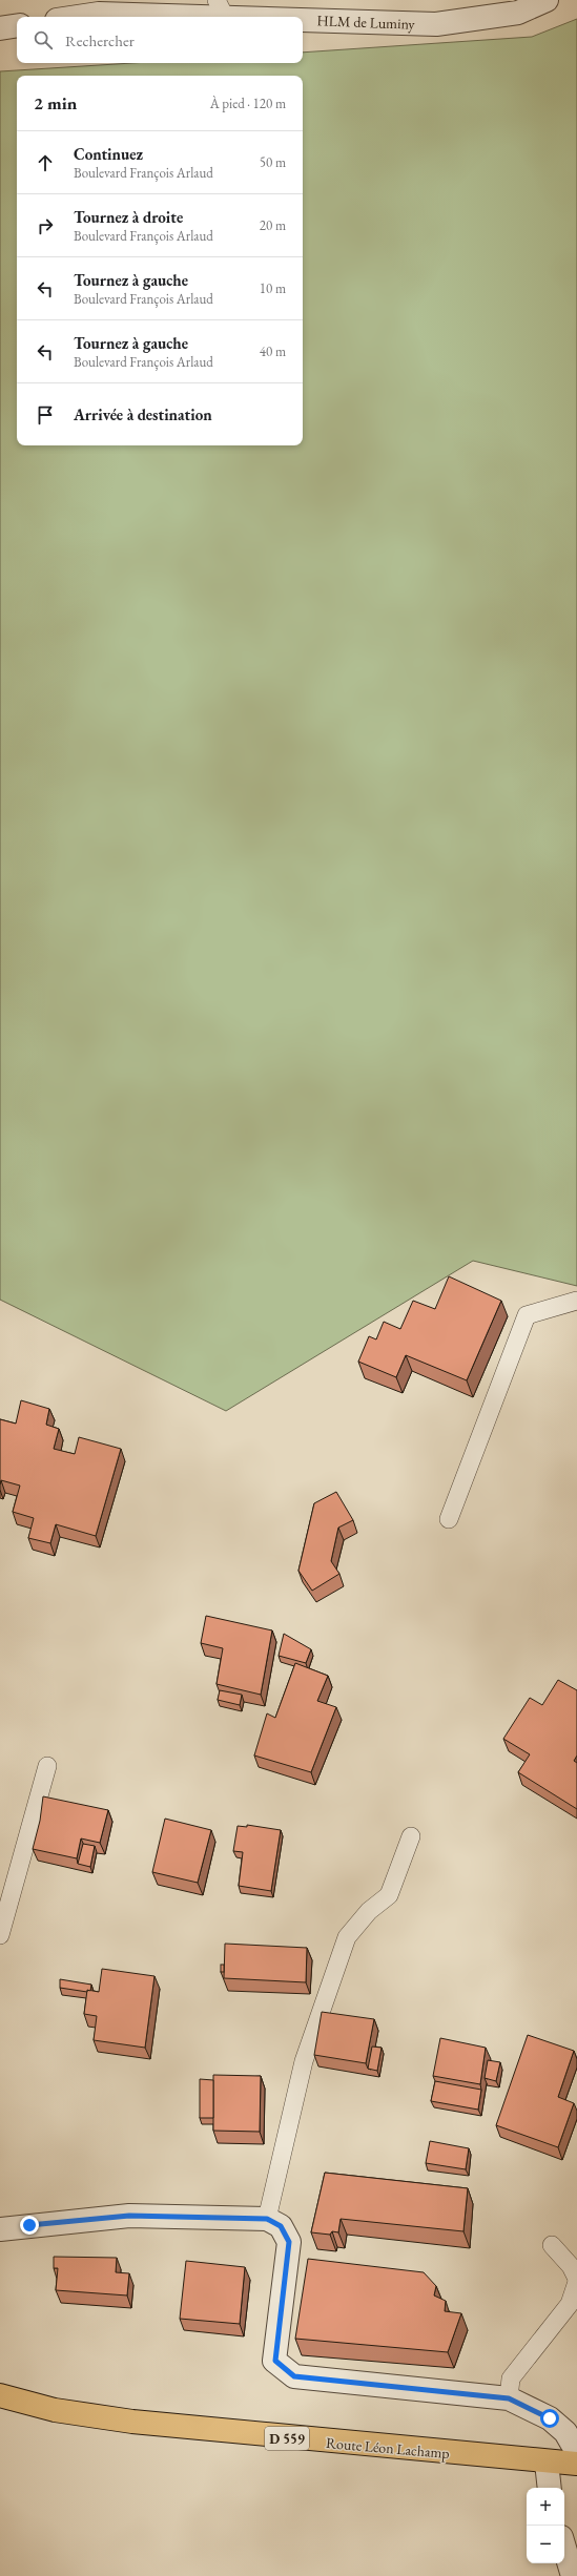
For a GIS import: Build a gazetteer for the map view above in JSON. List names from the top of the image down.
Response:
{
  "streets": {
    "main road": ["D 559", "Route Léon Lachamp"],
    "street": ["HLM de Luminy"]
  },
  "page": {
    "search": "Rechercher",
    "heading": ["2 min", "À pied · 120 m"],
    "list": [
      ["Continuez", "Boulevard François Arlaud", "50 m"],
      ["Tournez à droite", "Boulevard François Arlaud", "20 m"],
      ["Tournez à gauche", "Boulevard François Arlaud", "10 m"],
      ["Tournez à gauche", "Boulevard François Arlaud", "40 m"],
      "Arrivée à destination"
    ],
    "map_buttons": ["+", "−"]
  }
}
